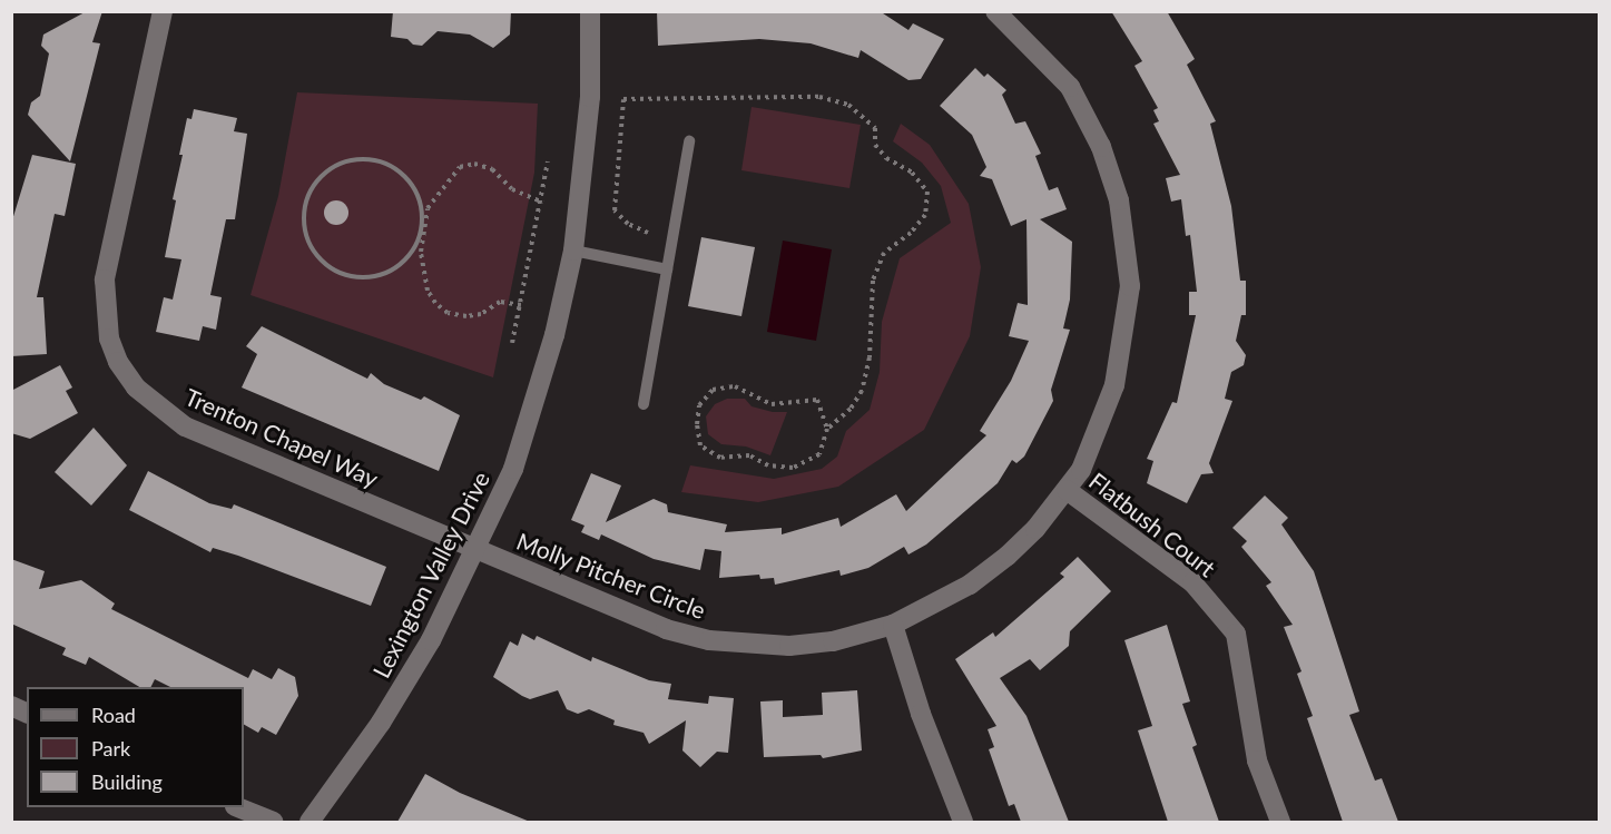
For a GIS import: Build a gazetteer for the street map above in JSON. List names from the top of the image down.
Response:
{
  "streets": {
    "street": [
      "Trenton Chapel Way",
      "Flatbush Court",
      "Lexington Valley Drive",
      "Molly Pitcher Circle"
    ]
  },
  "crossings": [
    ["Trenton Chapel Way", "Lexington Valley Drive"],
    ["Trenton Chapel Way", "Molly Pitcher Circle"],
    ["Flatbush Court", "Molly Pitcher Circle"],
    ["Lexington Valley Drive", "Molly Pitcher Circle"]
  ],
  "legend": ["Road", "Park", "Building"]
}
